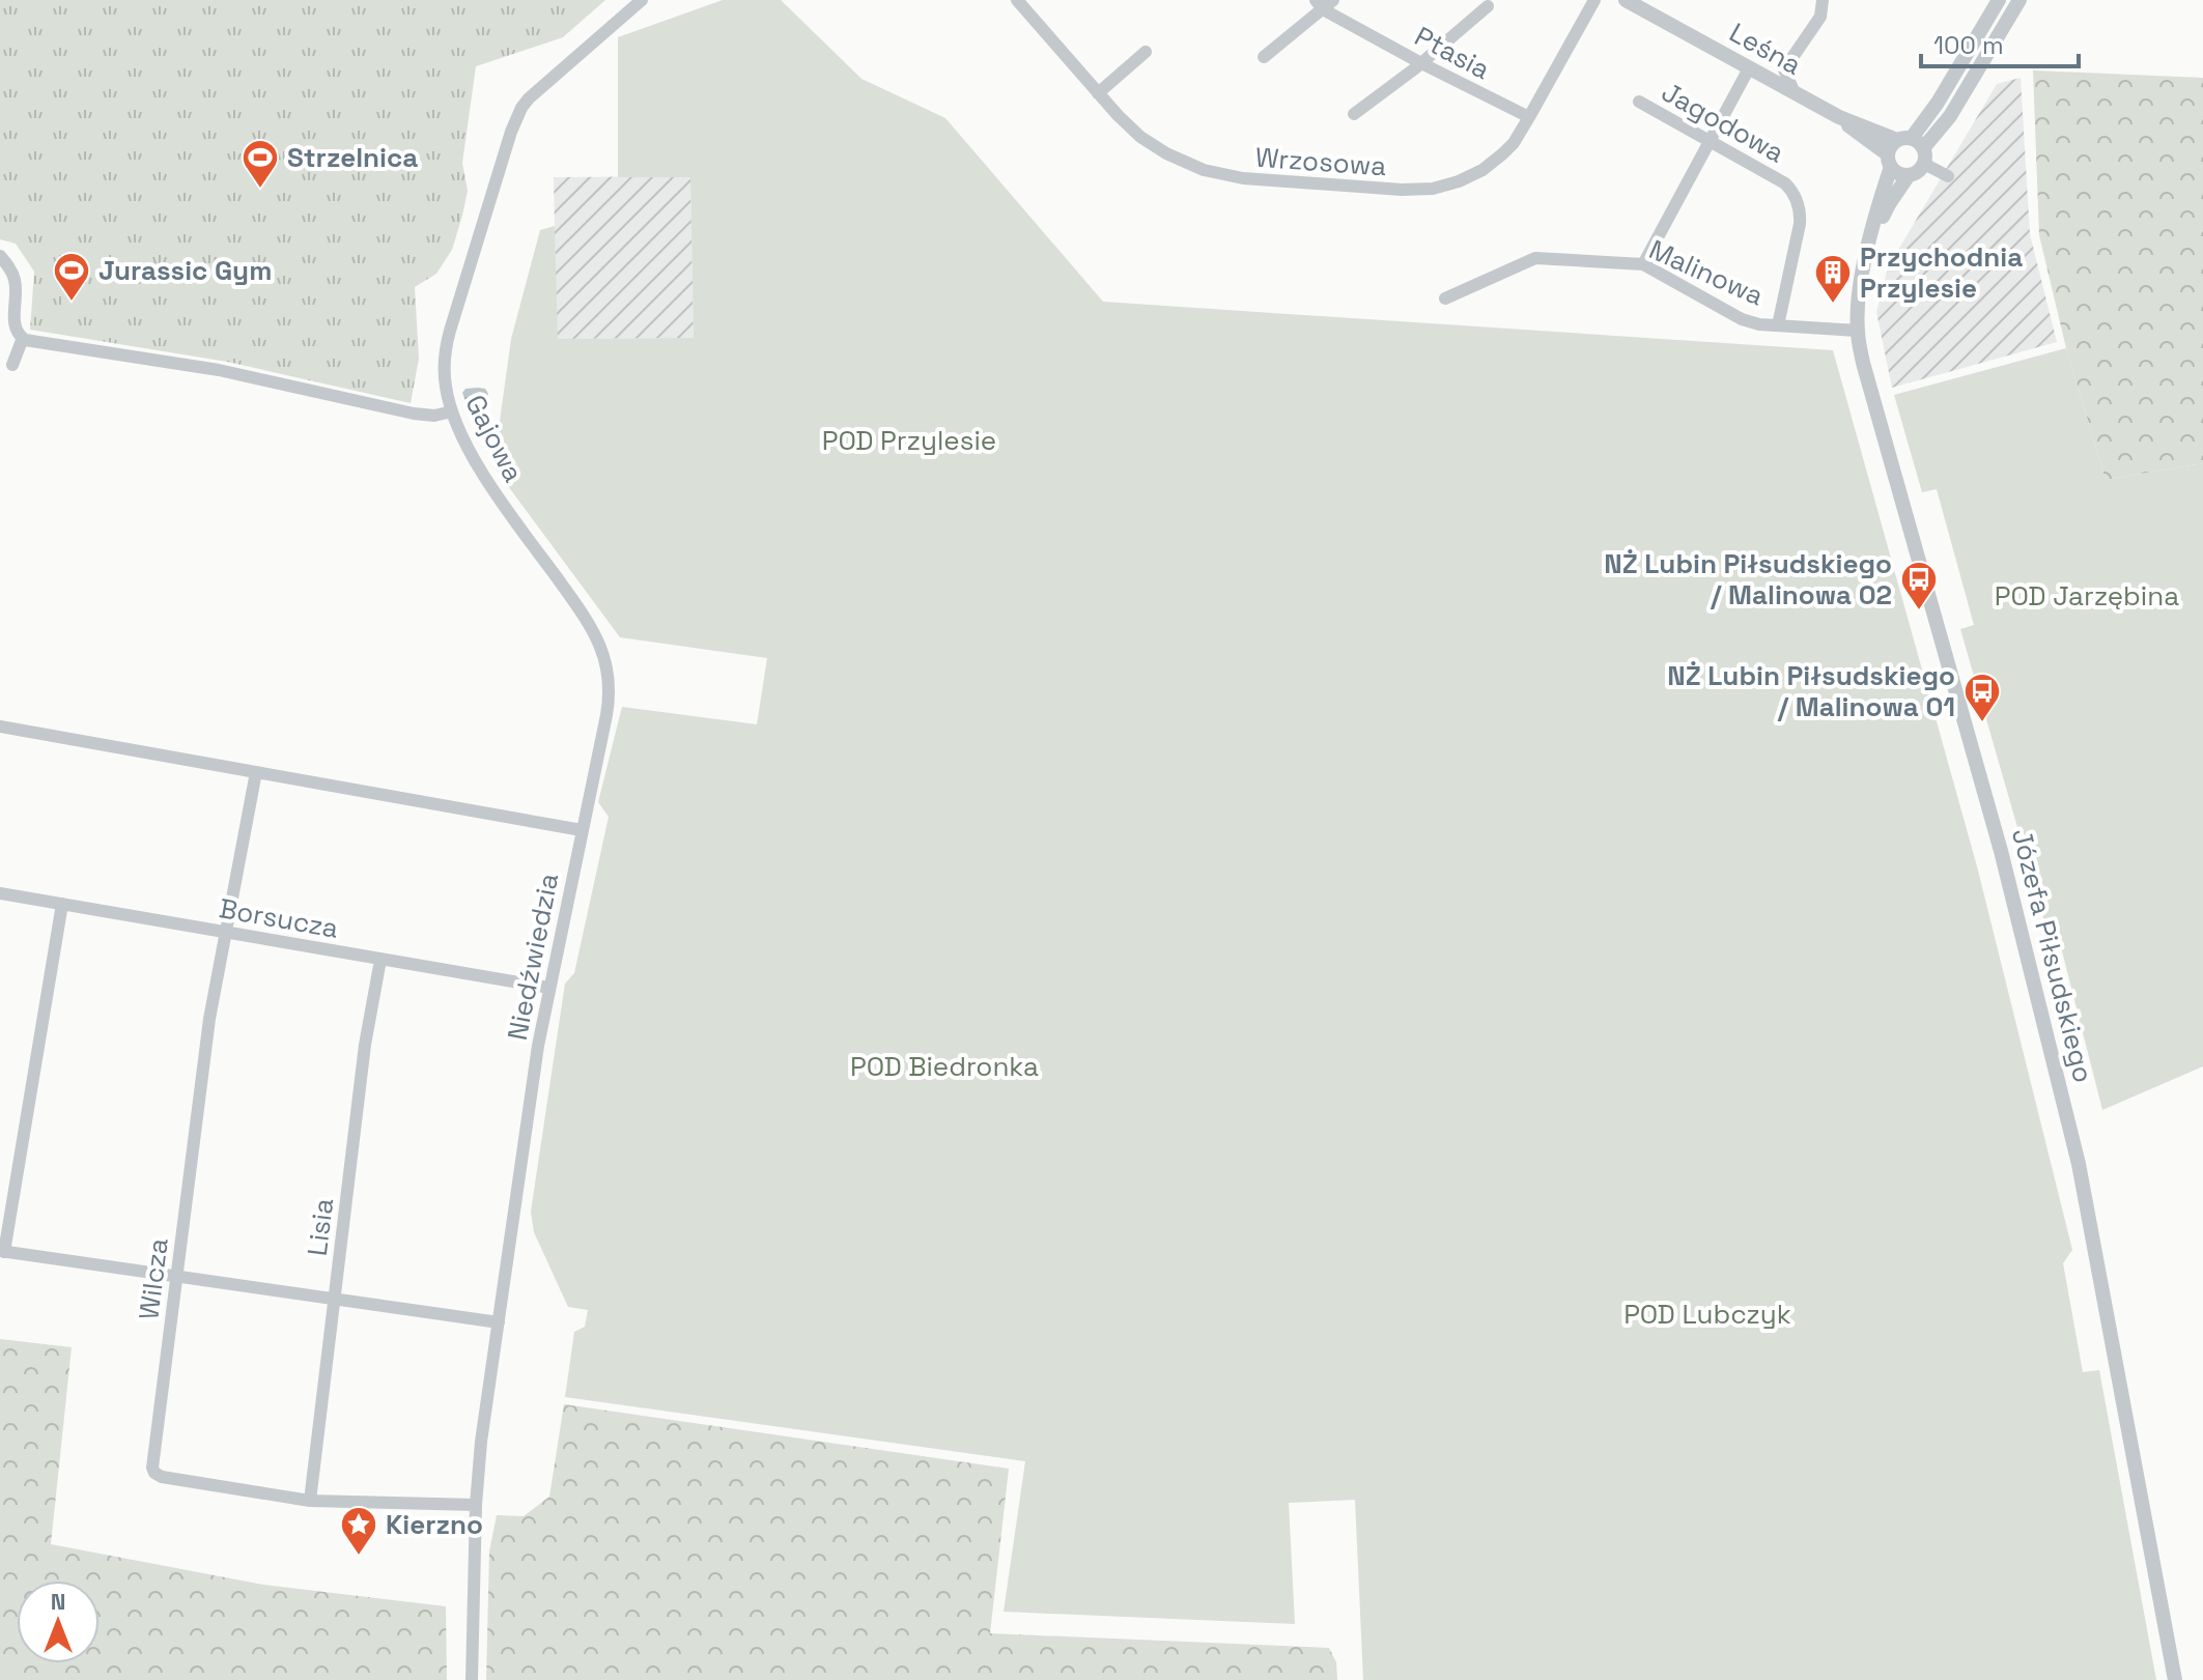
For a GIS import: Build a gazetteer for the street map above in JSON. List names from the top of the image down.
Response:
{
  "streets": {
    "street": [
      "Leśna",
      "Ptasia",
      "Jagodowa",
      "Wrzosowa",
      "Malinowa",
      "Gajowa",
      "Borsucza",
      "Józefa Piłsudskiego",
      "Niedźwiedzia",
      "Lisia",
      "Wilcza"
    ]
  },
  "crossings": [
    ["Leśna", "Józefa Piłsudskiego"],
    ["Ptasia", "Wrzosowa"],
    ["Jagodowa", "Malinowa"],
    ["Malinowa", "Józefa Piłsudskiego"],
    ["Gajowa", "Niedźwiedzia"],
    ["Borsucza", "Niedźwiedzia"],
    ["Borsucza", "Lisia"],
    ["Borsucza", "Wilcza"],
    ["Niedźwiedzia", "Wilcza"],
    ["Lisia", "Wilcza"]
  ],
  "parks": [
    "POD Przylesie",
    "POD Jarzębina",
    "POD Biedronka",
    "POD Lubczyk"
  ],
  "places": {
    "sports": ["Strzelnica", "Jurassic Gym"],
    "building": ["Przychodnia Przylesie"],
    "bus stop": ["NŻ Lubin Piłsudskiego / Malinowa 02", "NŻ Lubin Piłsudskiego / Malinowa 01"],
    "place": ["Kierzno"]
  },
  "scale_bar": "100 m",
  "north": "top"
}
